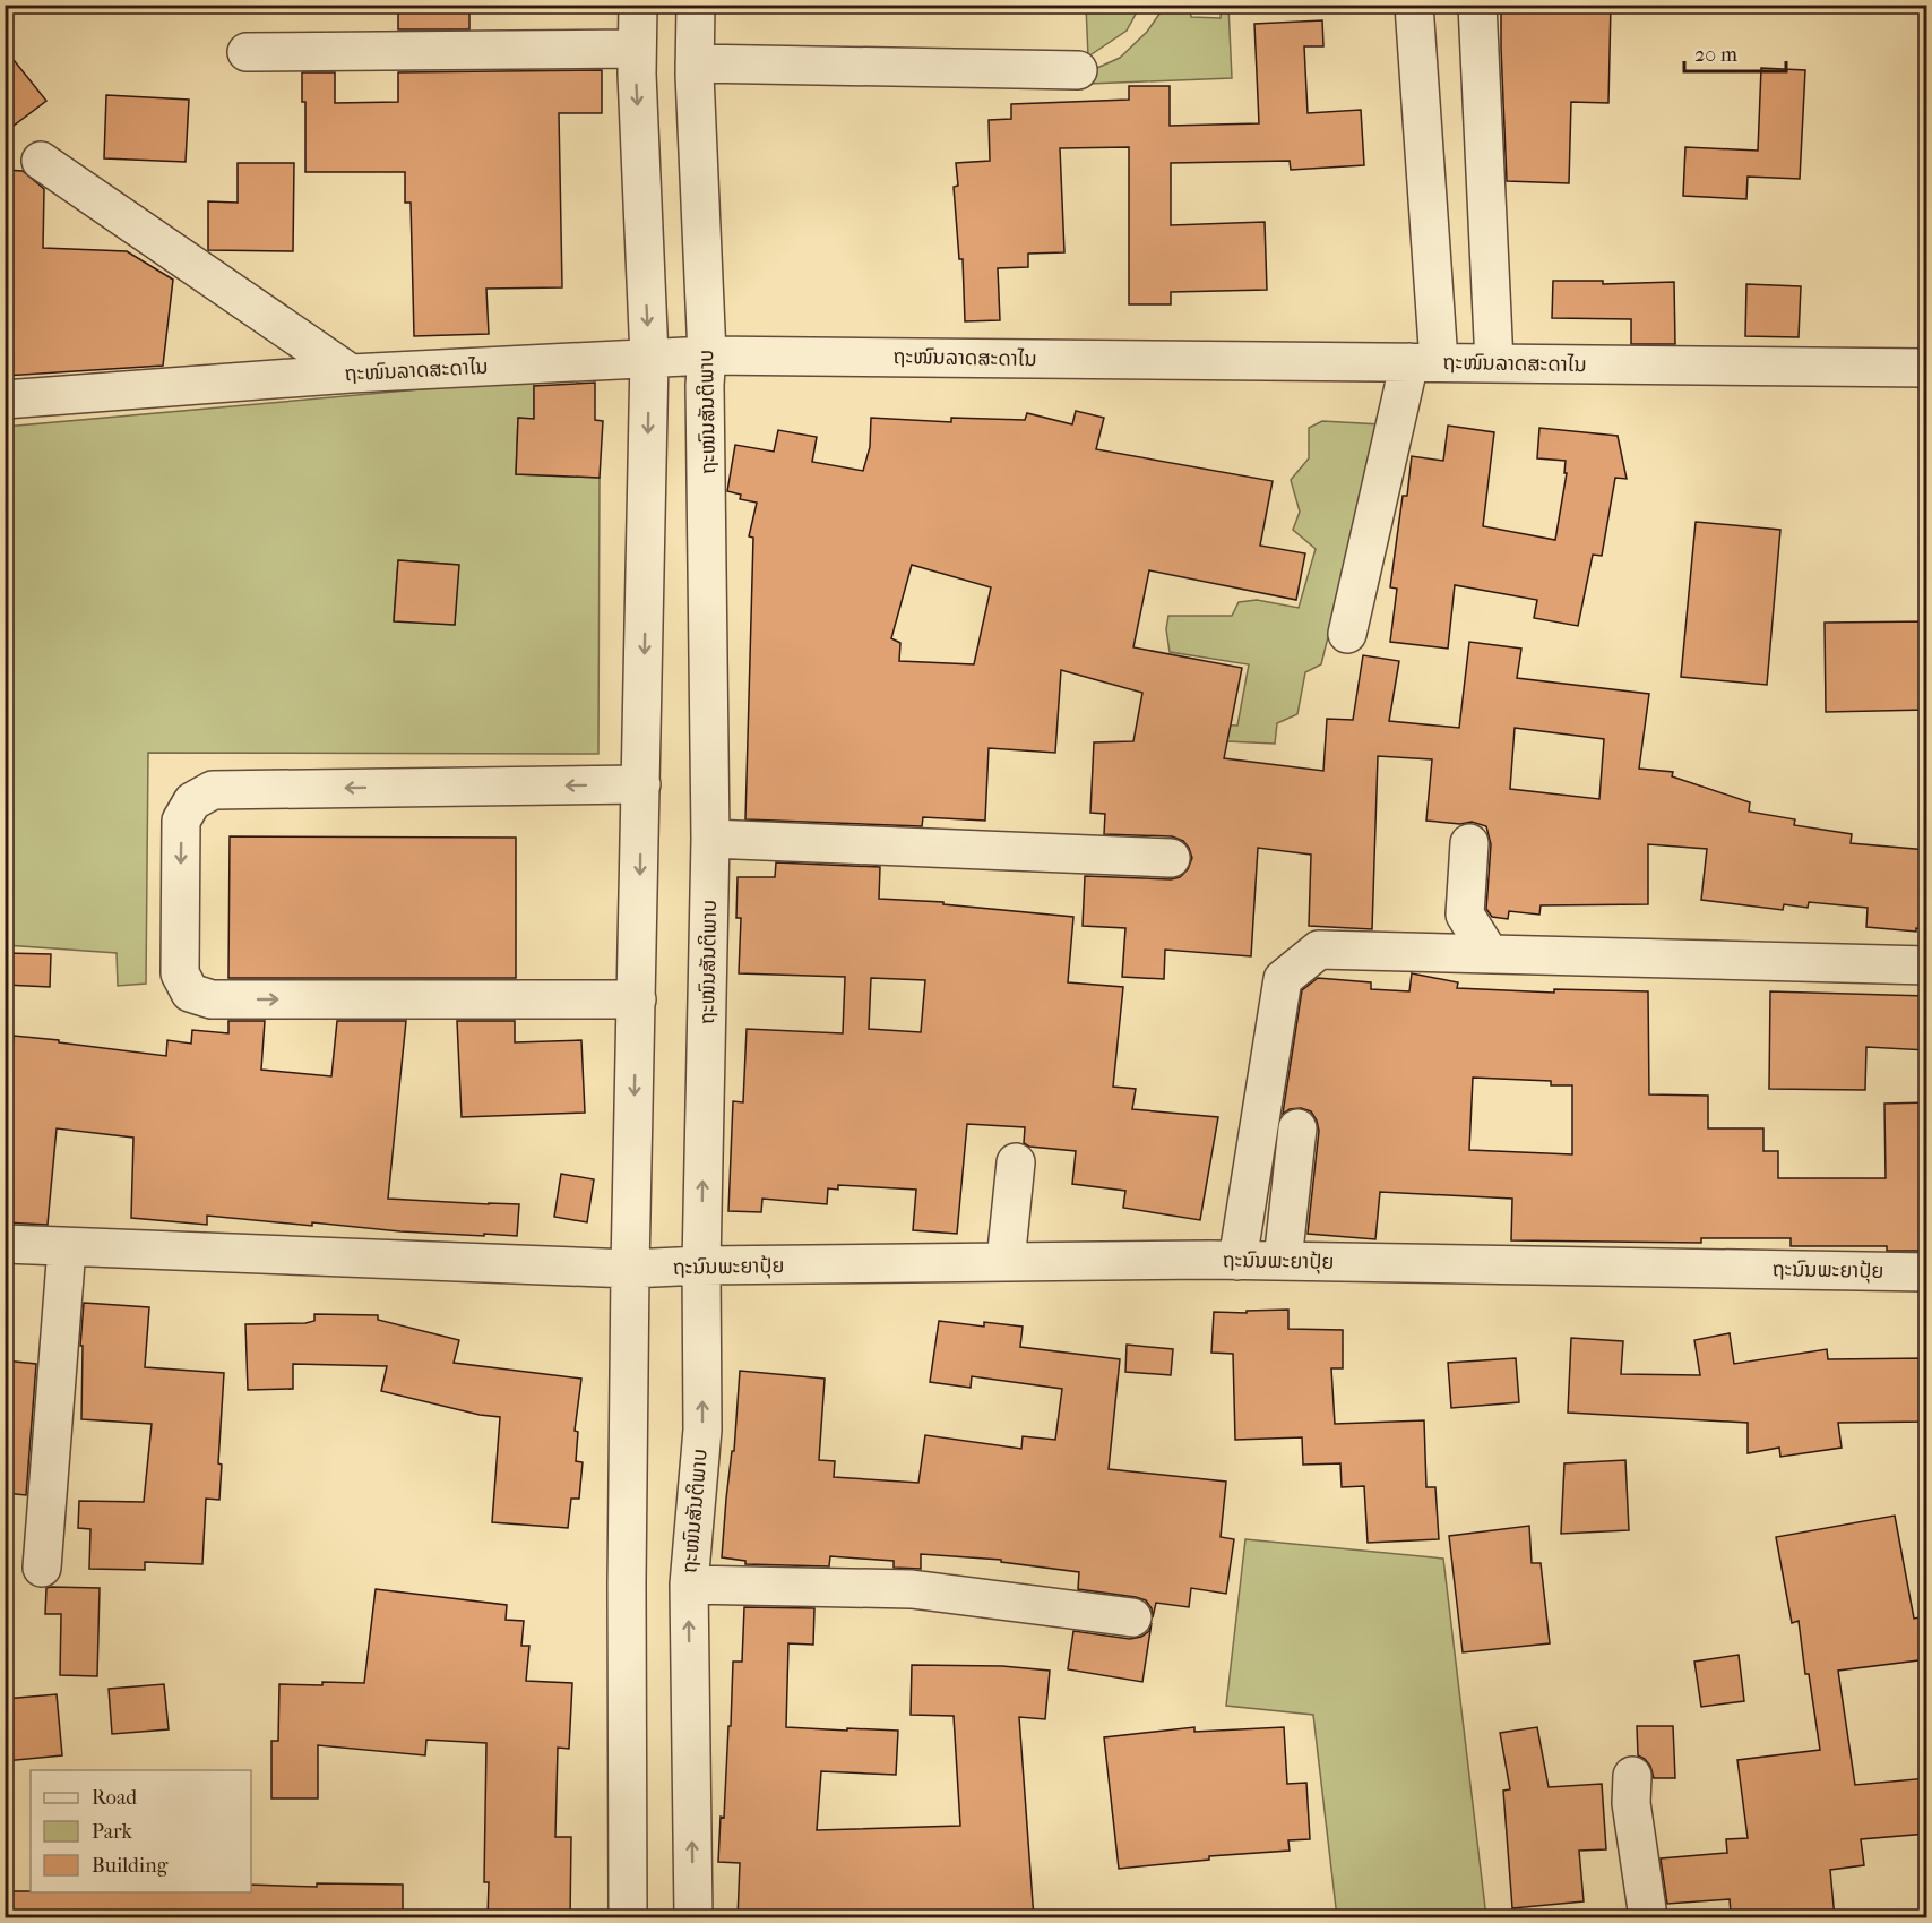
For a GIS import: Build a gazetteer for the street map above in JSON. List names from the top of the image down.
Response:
{
  "streets": {
    "street": ["ຖະໜົນລາດສະດາໄນ", "ຖະໜົນສັນຕິພາບ", "ຖະນົນພະຍາປຸ້ຍ"]
  },
  "crossings": [
    ["ຖະໜົນລາດສະດາໄນ", "ຖະໜົນສັນຕິພາບ"],
    ["ຖະໜົນສັນຕິພາບ", "ຖະນົນພະຍາປຸ້ຍ"]
  ],
  "legend": ["Road", "Park", "Building"],
  "scale_bar": "20 m"
}
